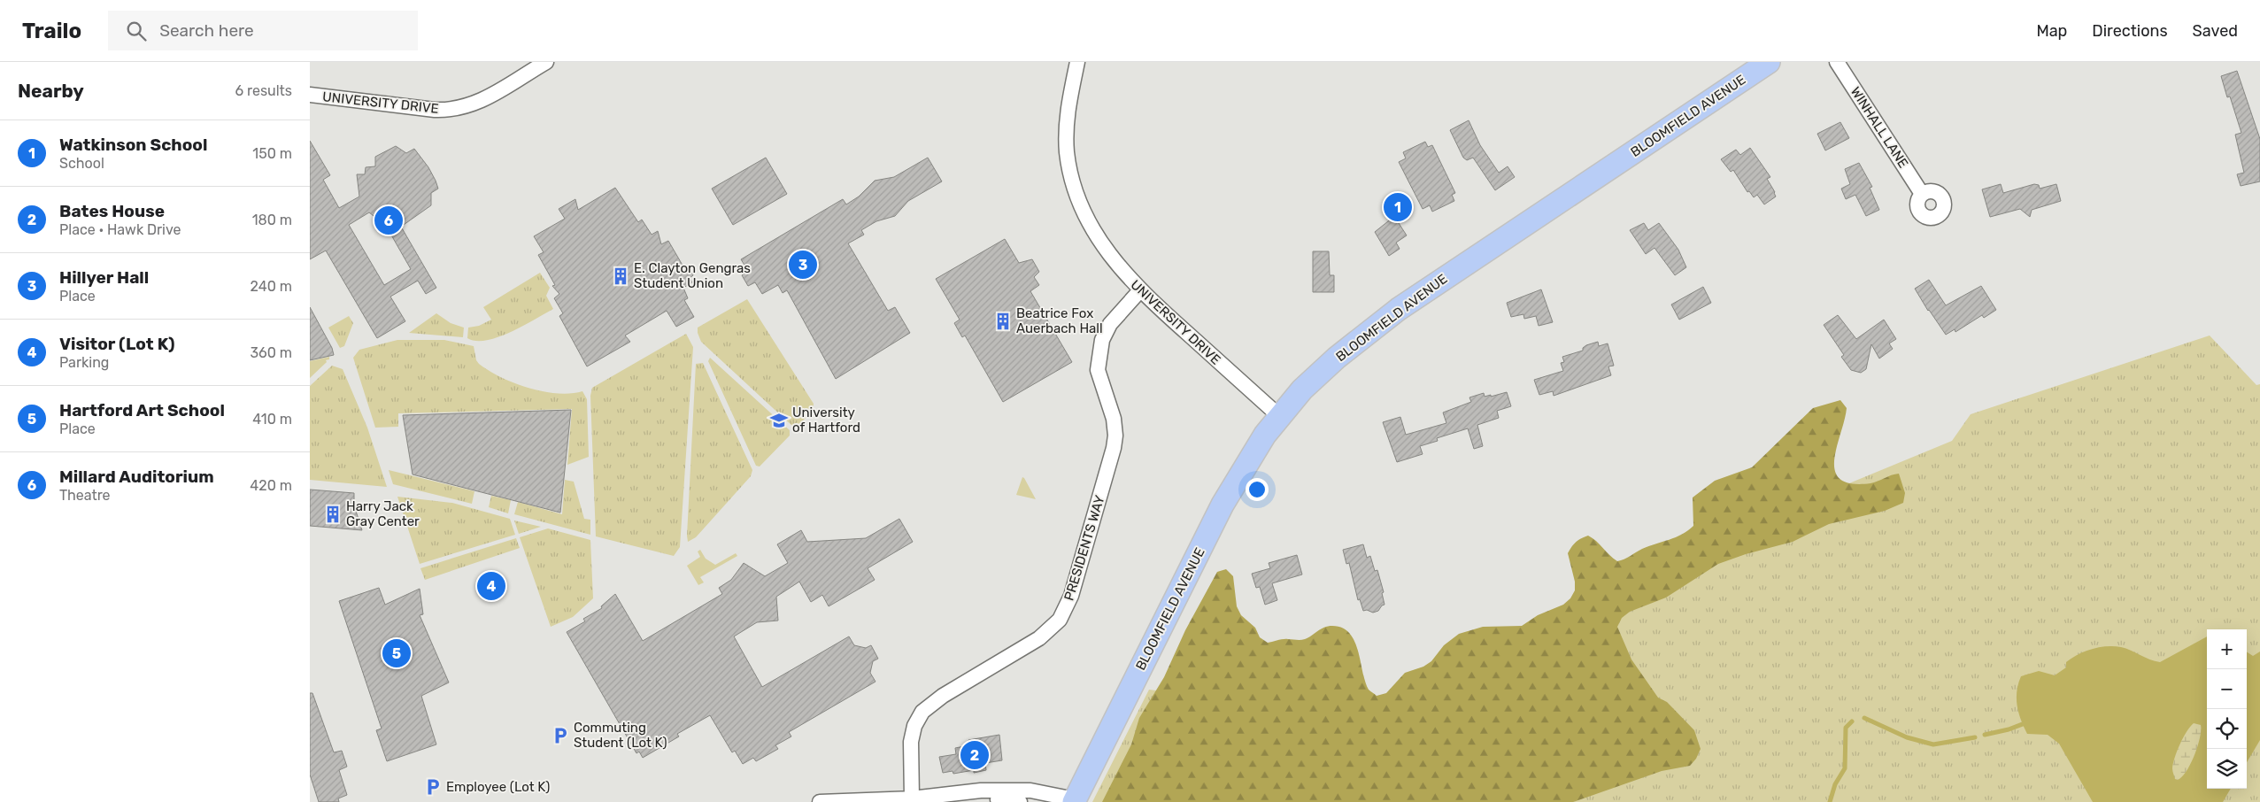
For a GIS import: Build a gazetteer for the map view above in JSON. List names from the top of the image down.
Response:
{
  "streets": {
    "main road": ["BLOOMFIELD AVENUE"],
    "street": ["UNIVERSITY DRIVE", "WINHALL LANE", "PRESIDENTS WAY"]
  },
  "crossings": [
    ["UNIVERSITY DRIVE", "BLOOMFIELD AVENUE"],
    ["UNIVERSITY DRIVE", "PRESIDENTS WAY"]
  ],
  "places": {
    "building": ["E. Clayton Gengras Student Union", "Beatrice Fox Auerbach Hall", "Harry Jack Gray Center"],
    "school or university": ["University of Hartford"],
    "parking": ["Commuting Student (Lot K)", "Employee (Lot K)"]
  },
  "page": {
    "header": "Trailo",
    "search": "Search here",
    "nav": ["Map", "Directions", "Saved"],
    "heading": ["Nearby", "6 results"],
    "list": [
      {
        "mark": "1",
        "name": "Watkinson School",
        "note": "School",
        "value": "150 m"
      },
      {
        "mark": "2",
        "name": "Bates House",
        "note": "Place · Hawk Drive",
        "value": "180 m"
      },
      {
        "mark": "3",
        "name": "Hillyer Hall",
        "note": "Place",
        "value": "240 m"
      },
      {
        "mark": "4",
        "name": "Visitor (Lot K)",
        "note": "Parking",
        "value": "360 m"
      },
      {
        "mark": "5",
        "name": "Hartford Art School",
        "note": "Place",
        "value": "410 m"
      },
      {
        "mark": "6",
        "name": "Millard Auditorium",
        "note": "Theatre",
        "value": "420 m"
      }
    ],
    "pins": [
      "1",
      "6",
      "3",
      "4",
      "5",
      "2"
    ],
    "map_buttons": ["+", "−"]
  }
}
